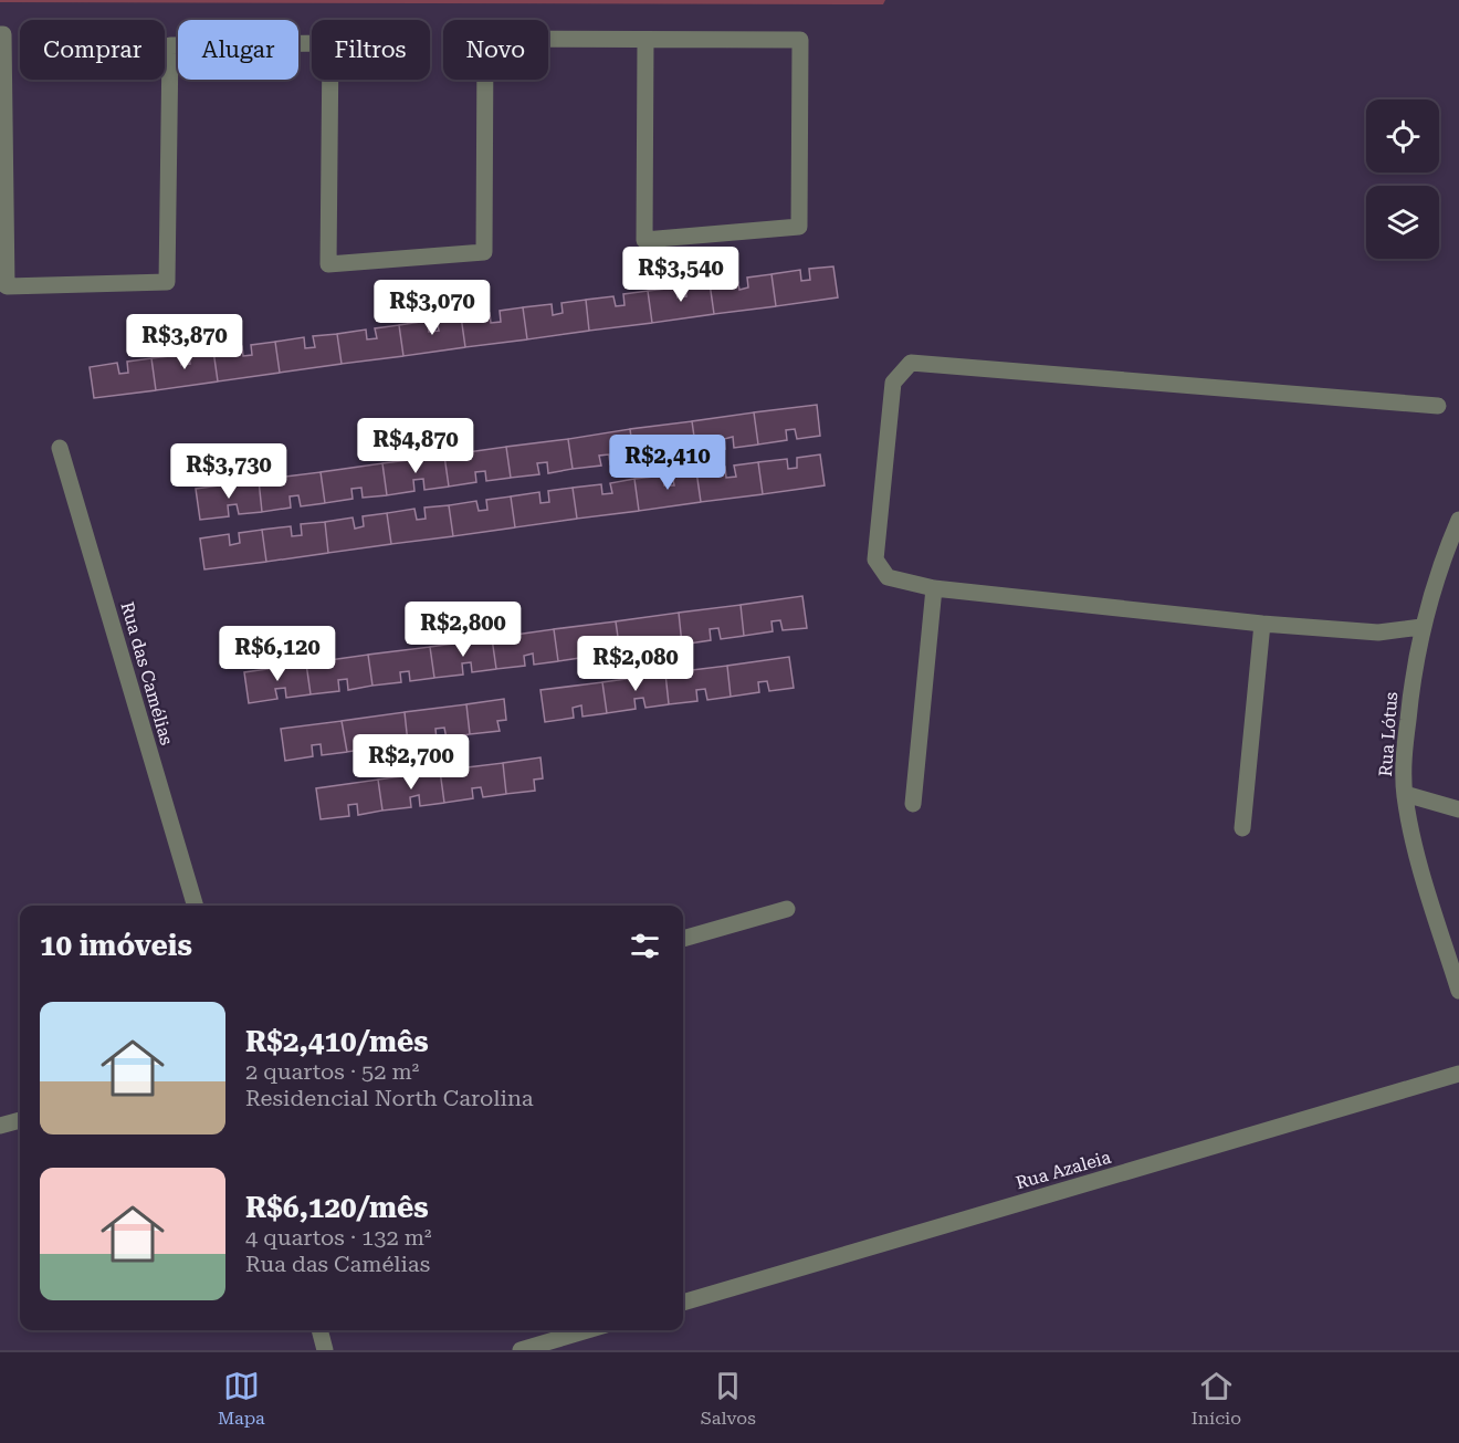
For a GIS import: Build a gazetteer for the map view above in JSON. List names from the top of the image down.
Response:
{
  "streets": {
    "street": ["Rua das Camélias", "Rua Lótus", "Rua Azaleia"]
  },
  "page": {
    "chip": [
      "Comprar",
      "Alugar",
      "Filtros",
      "Novo"
    ],
    "price": [
      "R$3,540",
      "R$3,070",
      "R$3,870",
      "R$4,870",
      "R$2,410",
      "R$3,730",
      "R$2,800",
      "R$6,120",
      "R$2,080",
      "R$2,700"
    ],
    "heading": "10 imóveis",
    "list": [
      {
        "name": "R$2,410/mês",
        "note": "2 quartos · 52 m² · Residencial North Carolina"
      },
      {
        "name": "R$6,120/mês",
        "note": "4 quartos · 132 m² · Rua das Camélias"
      }
    ],
    "tabs": ["Mapa", "Salvos", "Início"]
  }
}
